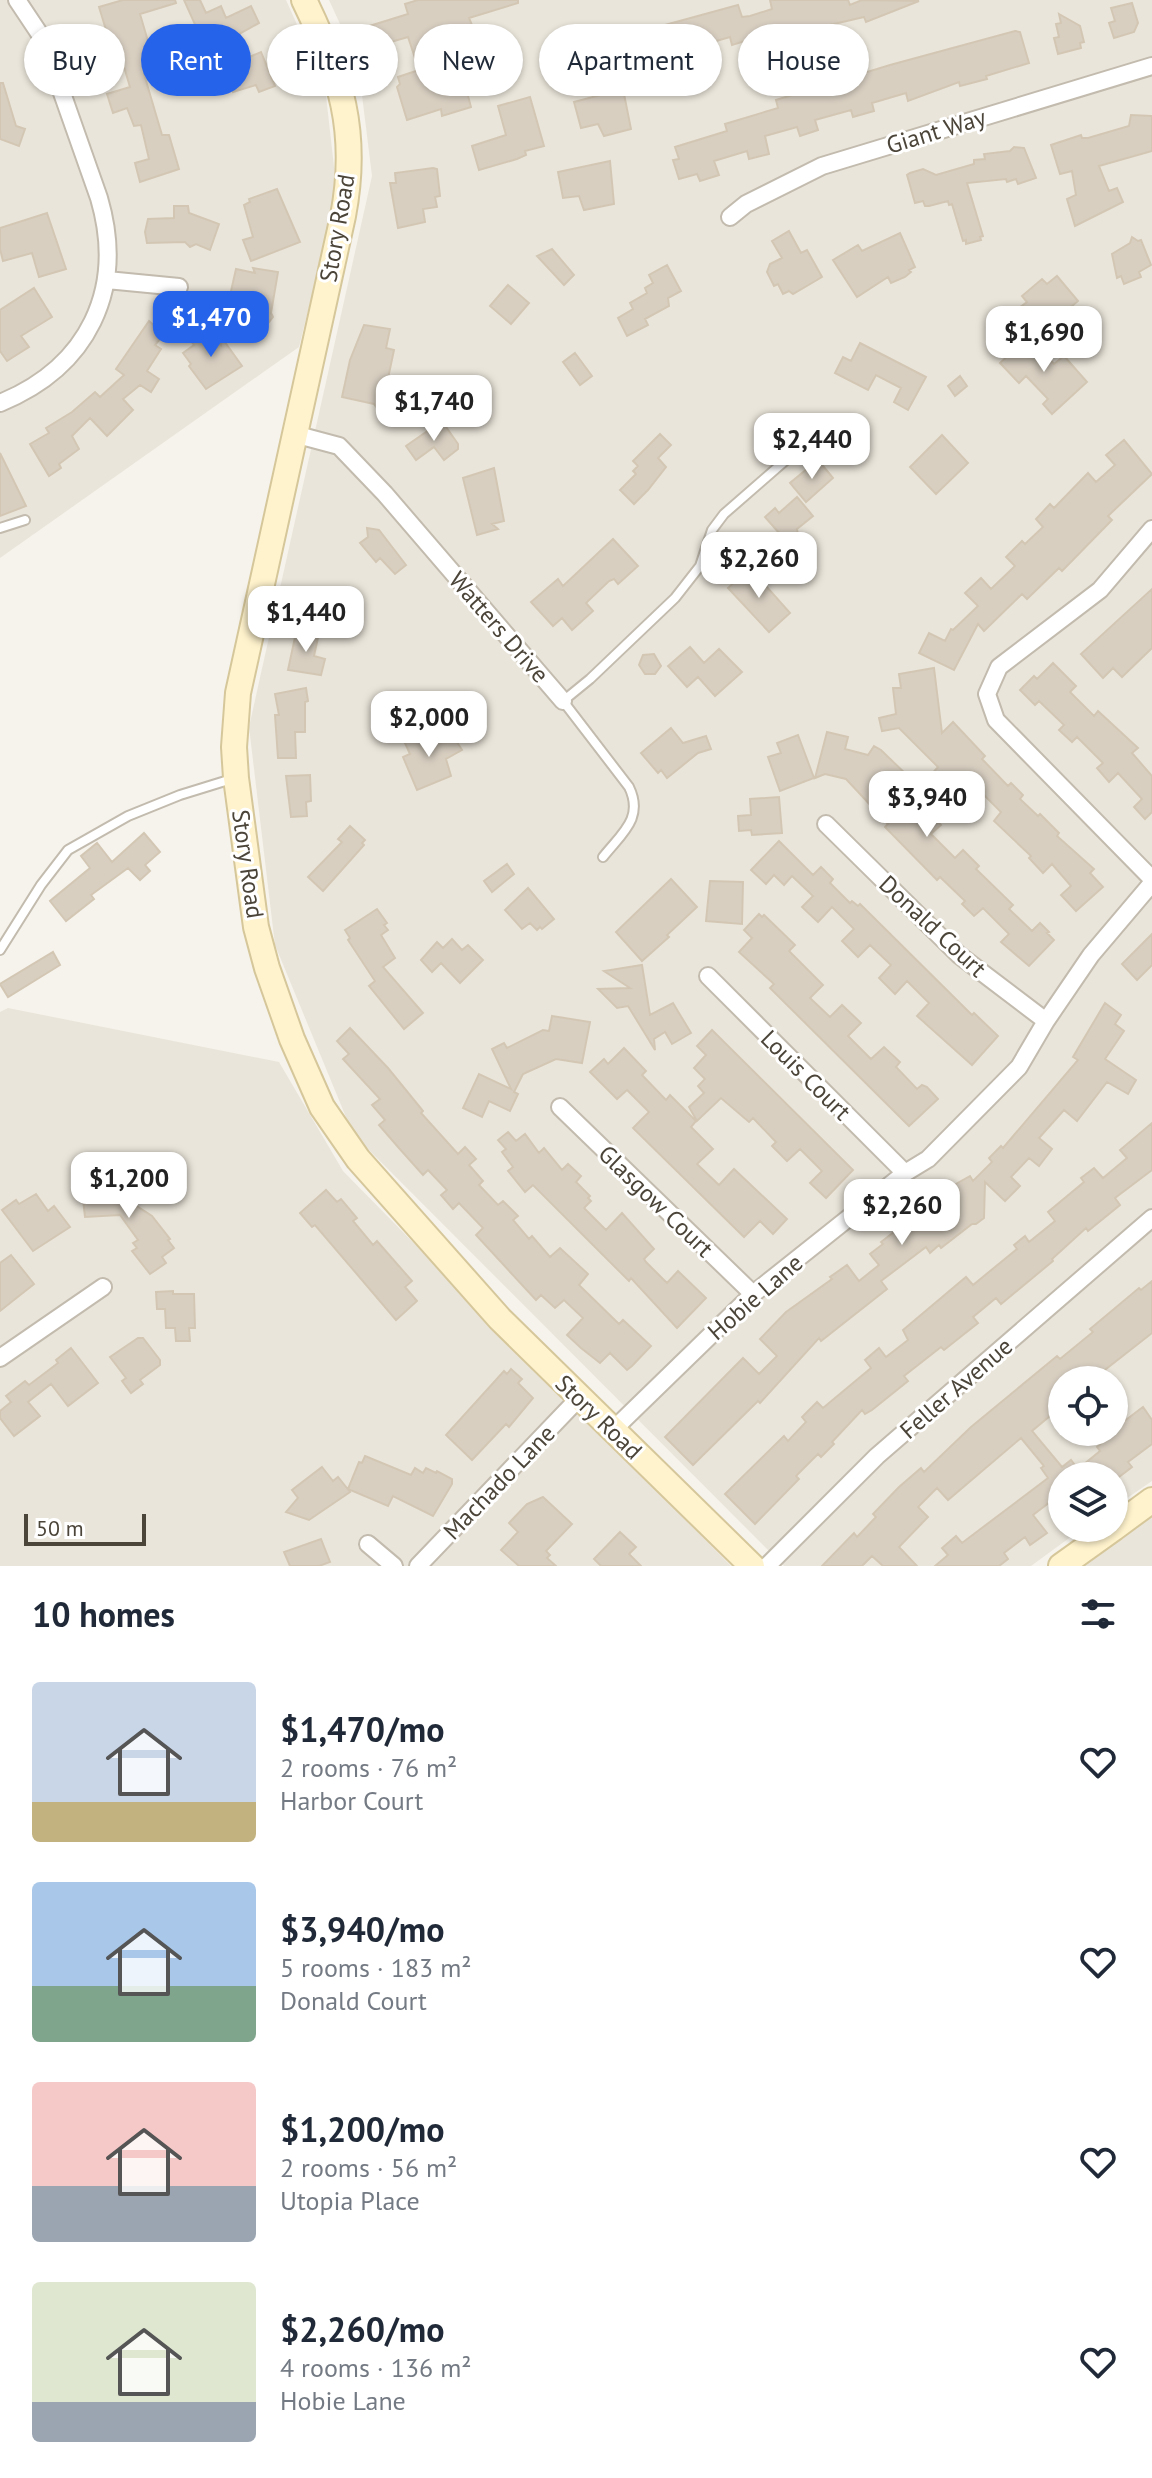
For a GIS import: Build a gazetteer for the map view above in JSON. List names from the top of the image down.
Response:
{
  "streets": {
    "street": [
      "Giant Way",
      "Story Road",
      "Watters Drive",
      "Donald Court",
      "Louis Court",
      "Glasgow Court",
      "Hobie Lane",
      "Feller Avenue",
      "Machado Lane"
    ]
  },
  "crossings": [
    ["Story Road", "Watters Drive"],
    ["Story Road", "Hobie Lane"],
    ["Story Road", "Machado Lane"],
    ["Donald Court", "Hobie Lane"],
    ["Louis Court", "Hobie Lane"],
    ["Glasgow Court", "Hobie Lane"]
  ],
  "scale_bar": "50 m",
  "page": {
    "chip": [
      "Buy",
      "Rent",
      "Filters",
      "New",
      "Apartment",
      "House"
    ],
    "price": [
      "$1,470",
      "$1,690",
      "$1,740",
      "$2,440",
      "$2,260",
      "$1,440",
      "$2,000",
      "$3,940",
      "$1,200",
      "$2,260"
    ],
    "scale": "50 m",
    "heading": "10 homes",
    "list": [
      {
        "name": "$1,470/mo",
        "note": "2 rooms · 76 m² · Harbor Court"
      },
      {
        "name": "$3,940/mo",
        "note": "5 rooms · 183 m² · Donald Court"
      },
      {
        "name": "$1,200/mo",
        "note": "2 rooms · 56 m² · Utopia Place"
      },
      {
        "name": "$2,260/mo",
        "note": "4 rooms · 136 m² · Hobie Lane"
      }
    ]
  }
}
